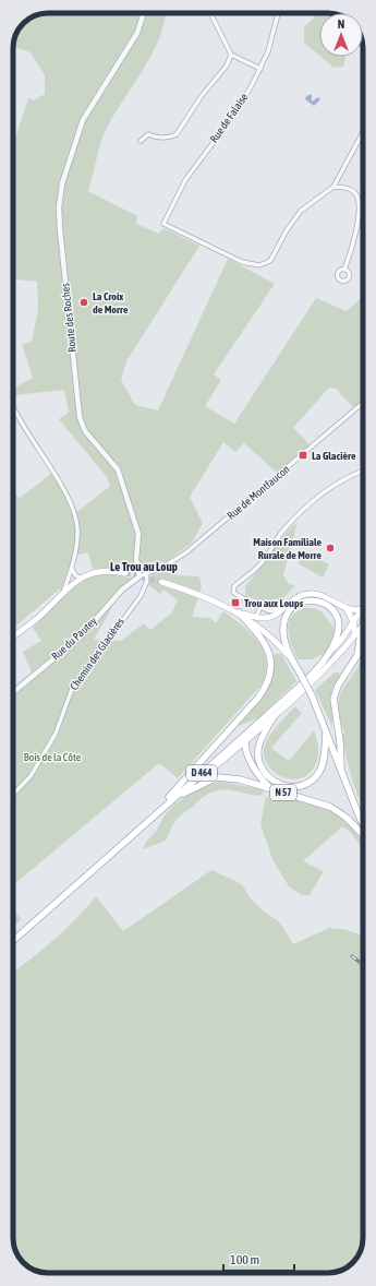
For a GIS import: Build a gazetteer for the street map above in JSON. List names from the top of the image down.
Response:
{
  "streets": {
    "main road": ["D 464", "N 57"],
    "street": [
      "Rue de Falaise",
      "Route des Roches",
      "Rue de Montfaucon",
      "Rue du Pautey",
      "Chemin des Glacières"
    ]
  },
  "crossings": [
    ["Route des Roches", "Rue de Montfaucon"],
    ["Route des Roches", "Rue du Pautey"],
    ["Rue de Montfaucon", "Rue du Pautey"],
    ["Rue de Montfaucon", "Chemin des Glacières"],
    ["D 464", "N 57"]
  ],
  "districts": ["Le Trou au Loup"],
  "parks": ["Bois de la Côte"],
  "places": {
    "other": ["La Croix de Morre", "Maison Familiale Rurale de Morre"],
    "transit": ["La Glacière", "Trou aux Loups"]
  },
  "scale_bar": "100 m",
  "north": "top"
}
